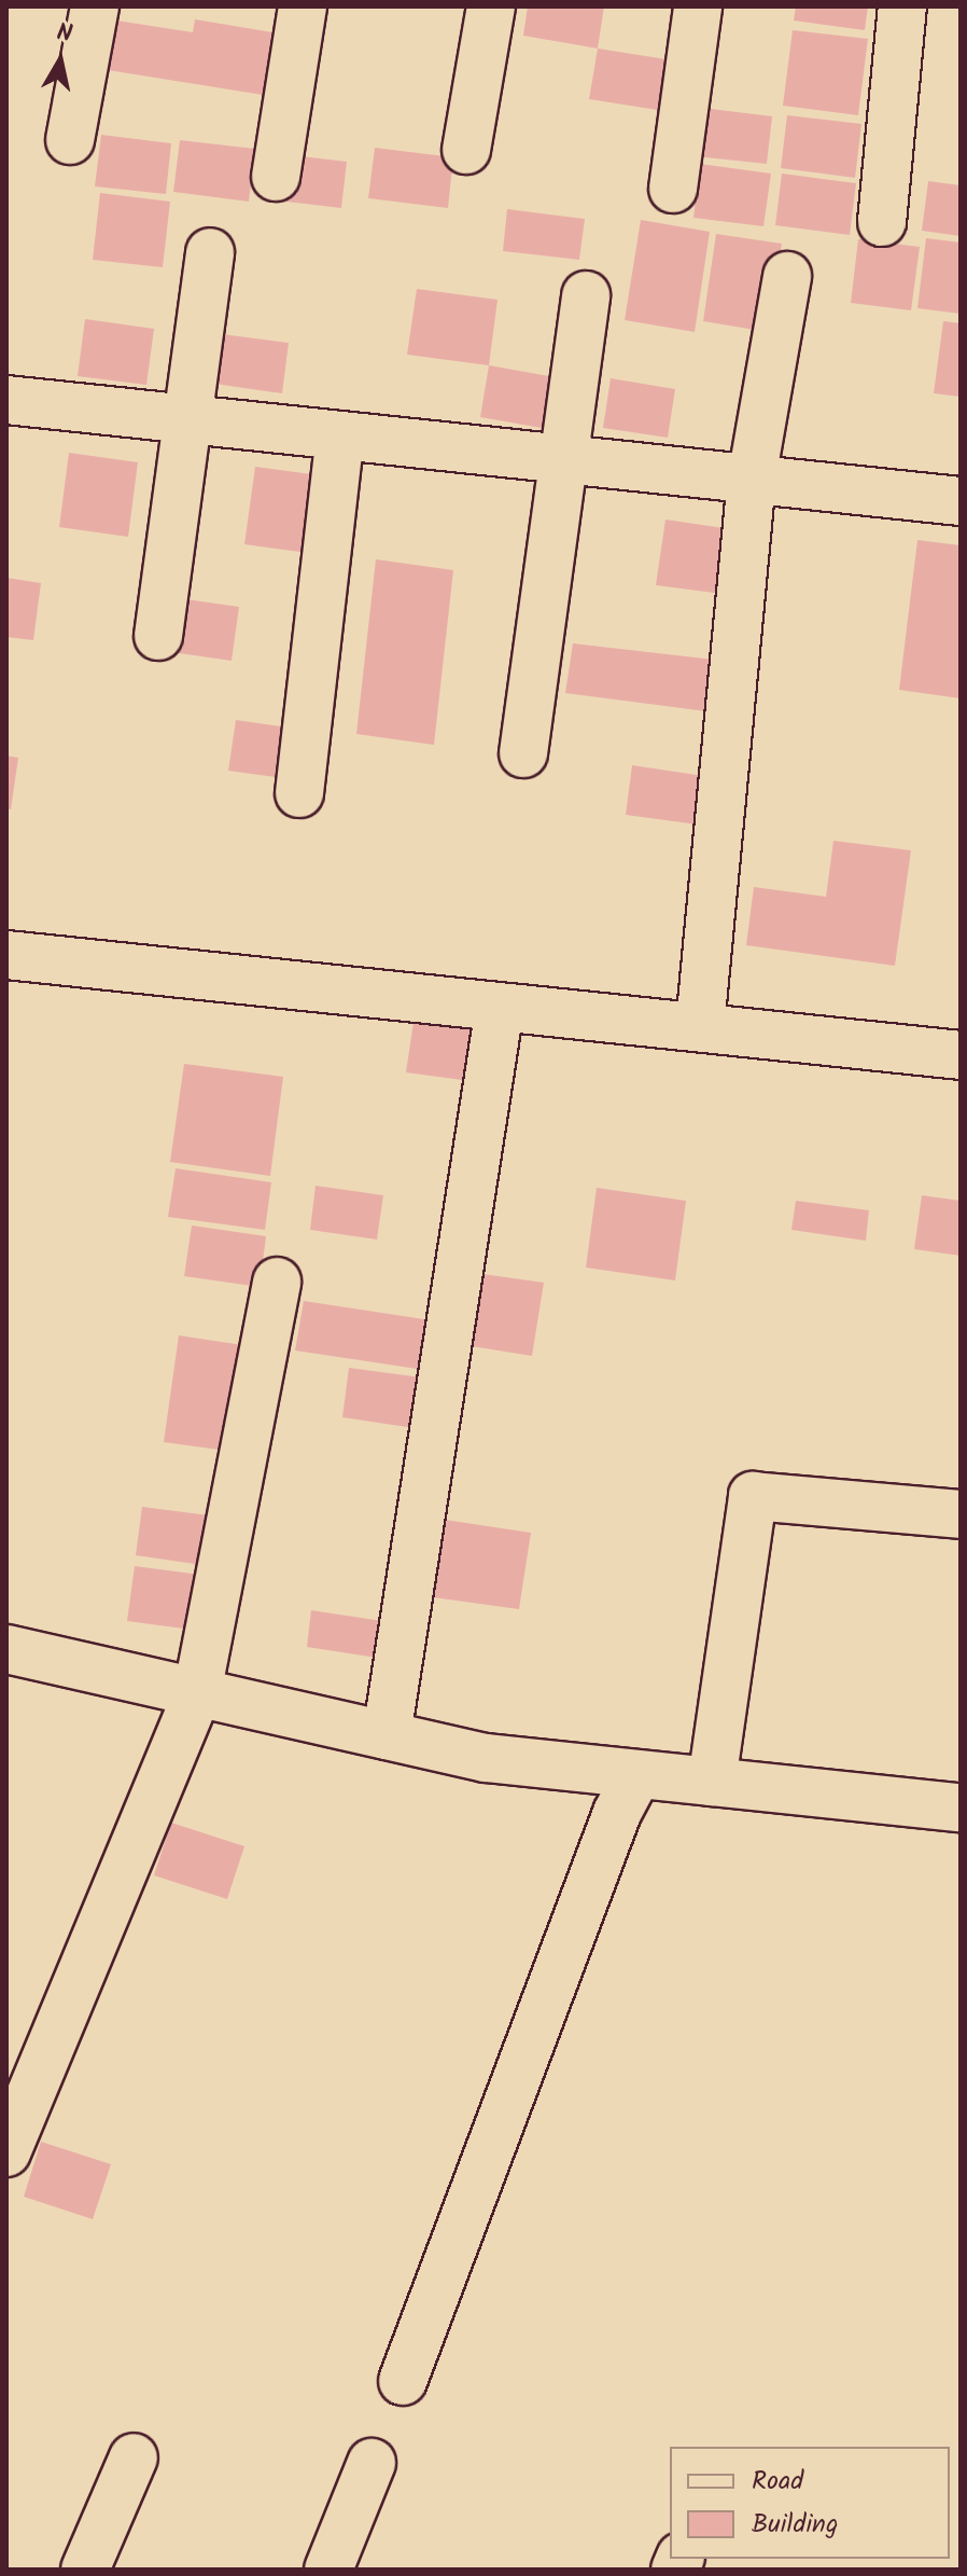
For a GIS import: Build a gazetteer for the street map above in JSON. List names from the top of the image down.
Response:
{
  "legend": ["Road", "Building"],
  "north": "top"
}
